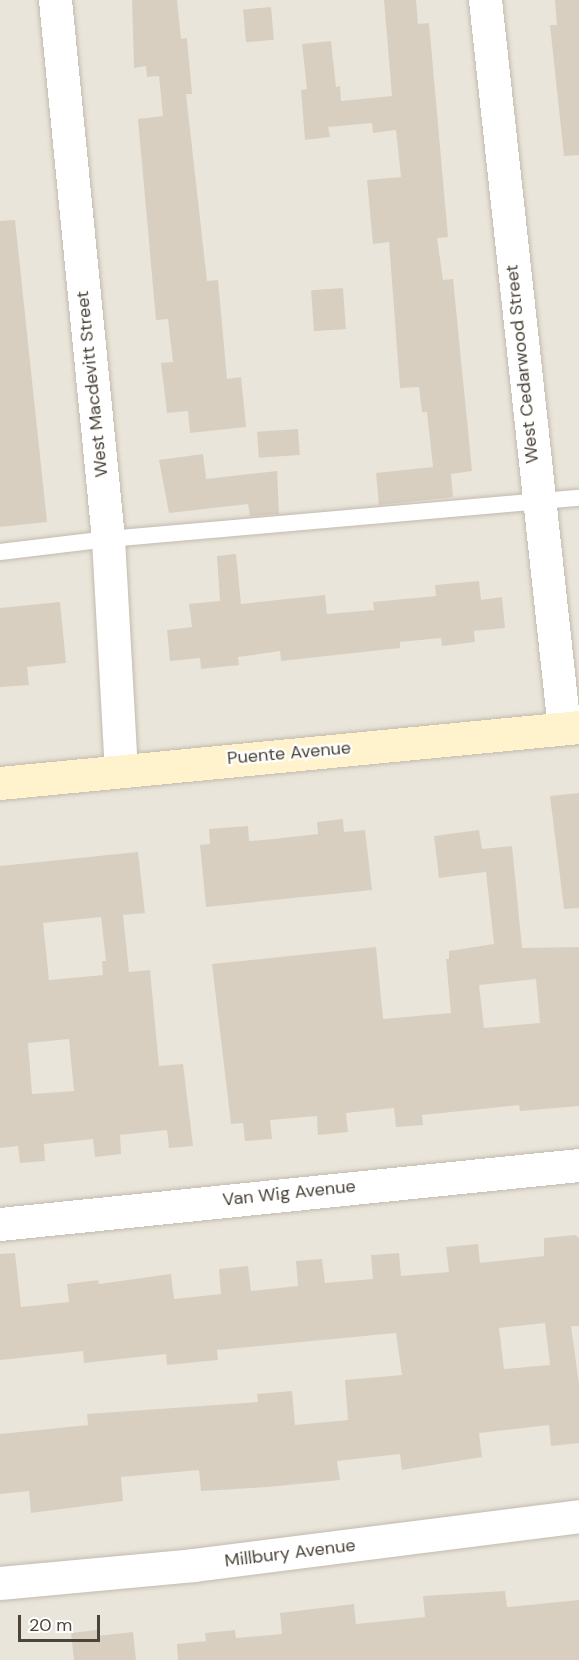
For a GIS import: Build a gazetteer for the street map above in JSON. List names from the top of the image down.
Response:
{
  "streets": {
    "main road": ["Puente Avenue"],
    "street": [
      "West Cedarwood Street",
      "West Macdevitt Street",
      "Van Wig Avenue",
      "Millbury Avenue"
    ]
  },
  "crossings": [
    ["West Cedarwood Street", "Puente Avenue"],
    ["West Macdevitt Street", "Puente Avenue"]
  ],
  "scale_bar": "20 m"
}
